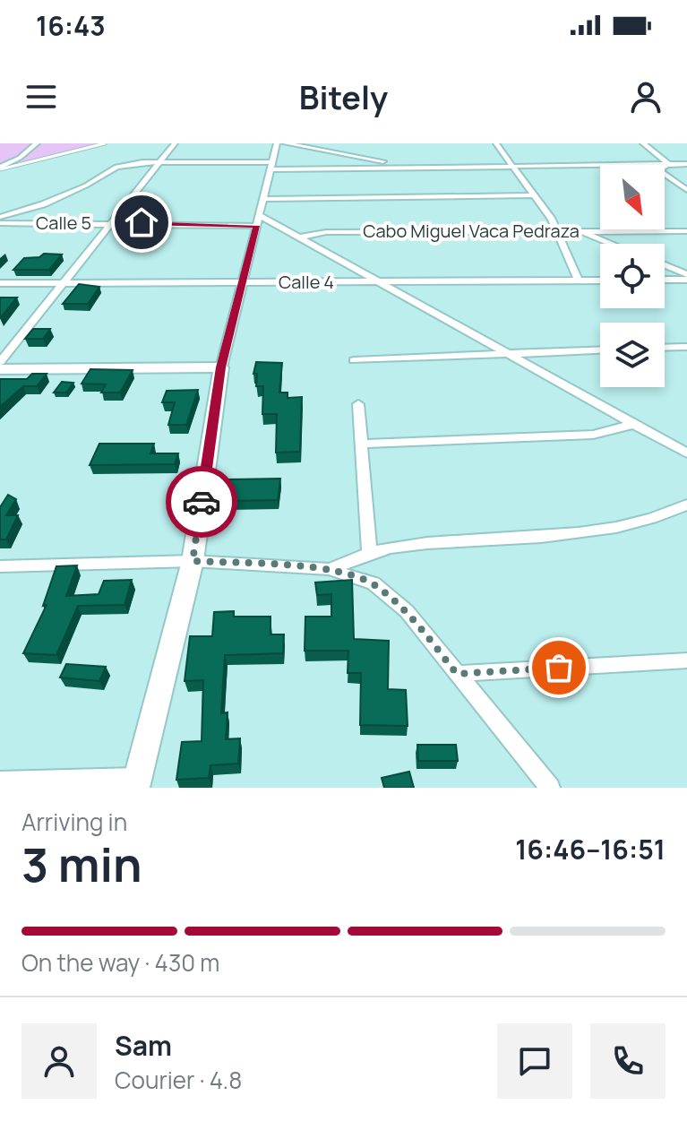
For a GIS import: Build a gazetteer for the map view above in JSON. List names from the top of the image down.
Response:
{
  "streets": {
    "street": ["Calle 5", "Cabo Miguel Vaca Pedraza", "Calle 4"]
  },
  "north": "bottom right",
  "page": {
    "status": "16:43",
    "header": "Bitely",
    "heading": ["3 min", "Arriving in", "16:46–16:51"],
    "panel": ["Sam", "Courier · 4.8"],
    "bar": "On the way · 430 m"
  }
}
